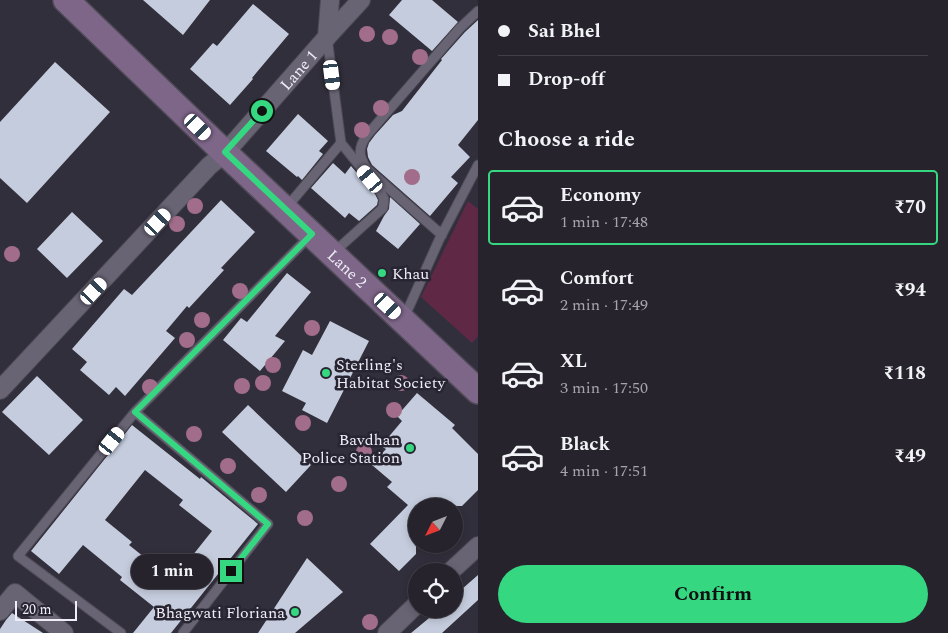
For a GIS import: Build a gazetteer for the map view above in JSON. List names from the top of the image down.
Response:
{
  "streets": {
    "street": ["Lane 1", "Lane 2"]
  },
  "crossings": [
    ["Lane 1", "Lane 2"]
  ],
  "places": [
    "Khau",
    "Sterling's Habitat Society",
    "Bavdhan Police Station",
    "Bhagwati Floriana"
  ],
  "scale_bar": "20 m",
  "north": "bottom left",
  "page": {
    "banner": ["Sai Bhel", "Drop-off"],
    "heading": "Choose a ride",
    "list": [
      {
        "name": "Economy",
        "note": "1 min · 17:48",
        "value": "₹70"
      },
      {
        "name": "Comfort",
        "note": "2 min · 17:49",
        "value": "₹94"
      },
      {
        "name": "XL",
        "note": "3 min · 17:50",
        "value": "₹118"
      },
      {
        "name": "Black",
        "note": "4 min · 17:51",
        "value": "₹49"
      }
    ],
    "bubble": "1 min",
    "buttons": "Confirm",
    "scale": "20 m"
  }
}
